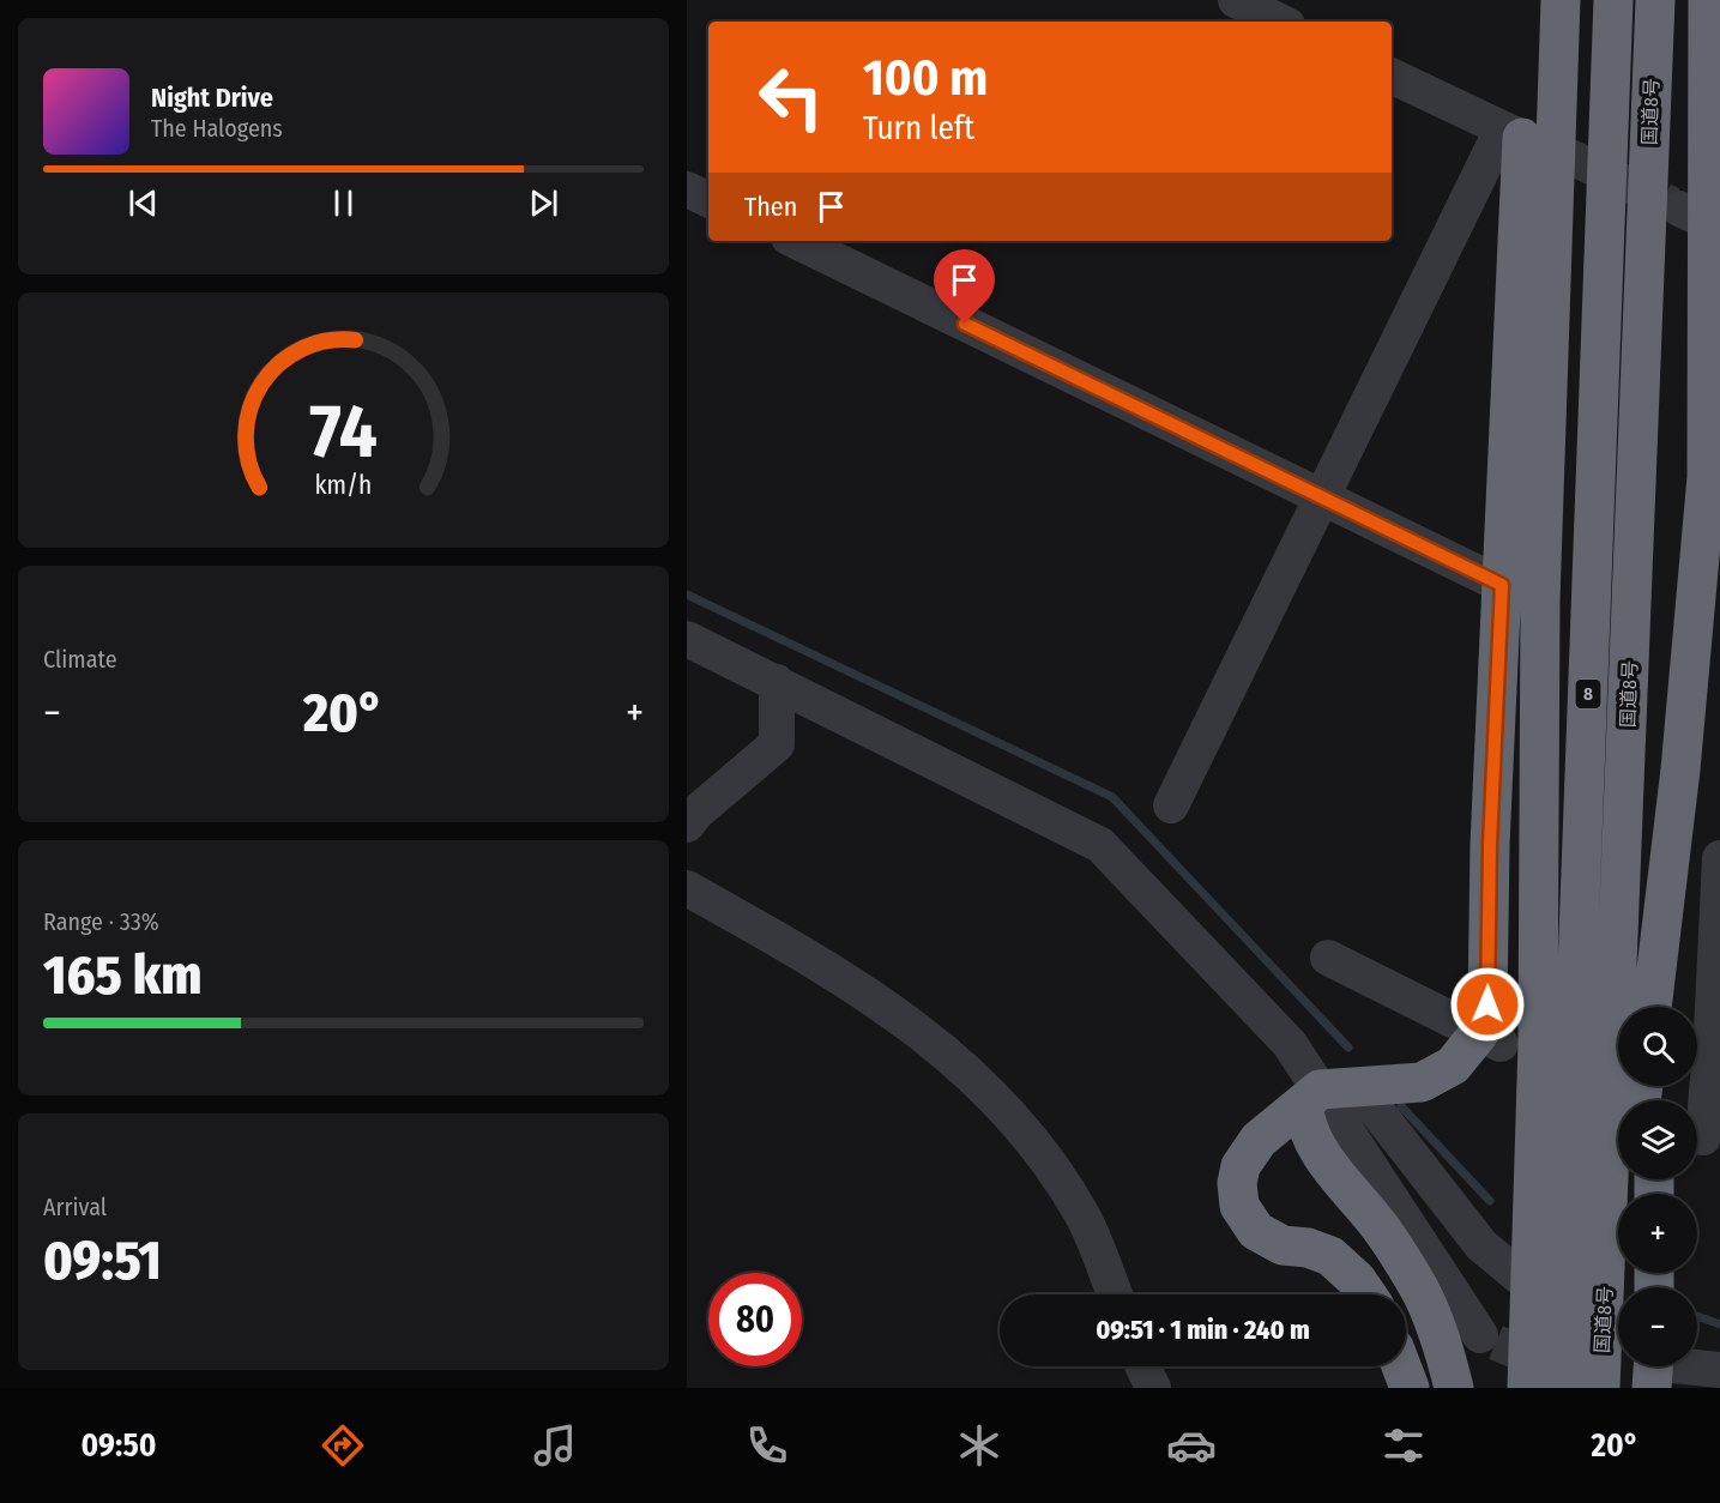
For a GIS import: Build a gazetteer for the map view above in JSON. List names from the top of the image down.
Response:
{
  "streets": {
    "highway": ["国道8号", "8"]
  },
  "page": {
    "turn": ["100 m", "Turn left"],
    "song": ["Night Drive", "The Halogens"],
    "then": "Then",
    "tile": [
      "Climate",
      ["Range · 33%", "165 km"],
      ["Arrival", "09:51"]
    ],
    "heat": ["−", "20°", "+"],
    "map_buttons": ["+", "−"],
    "limit": "80",
    "trip": "09:51 · 1 min · 240 m",
    "tabs": ["09:50", "20°"],
    "gauge": ["74", "km/h"]
  }
}
